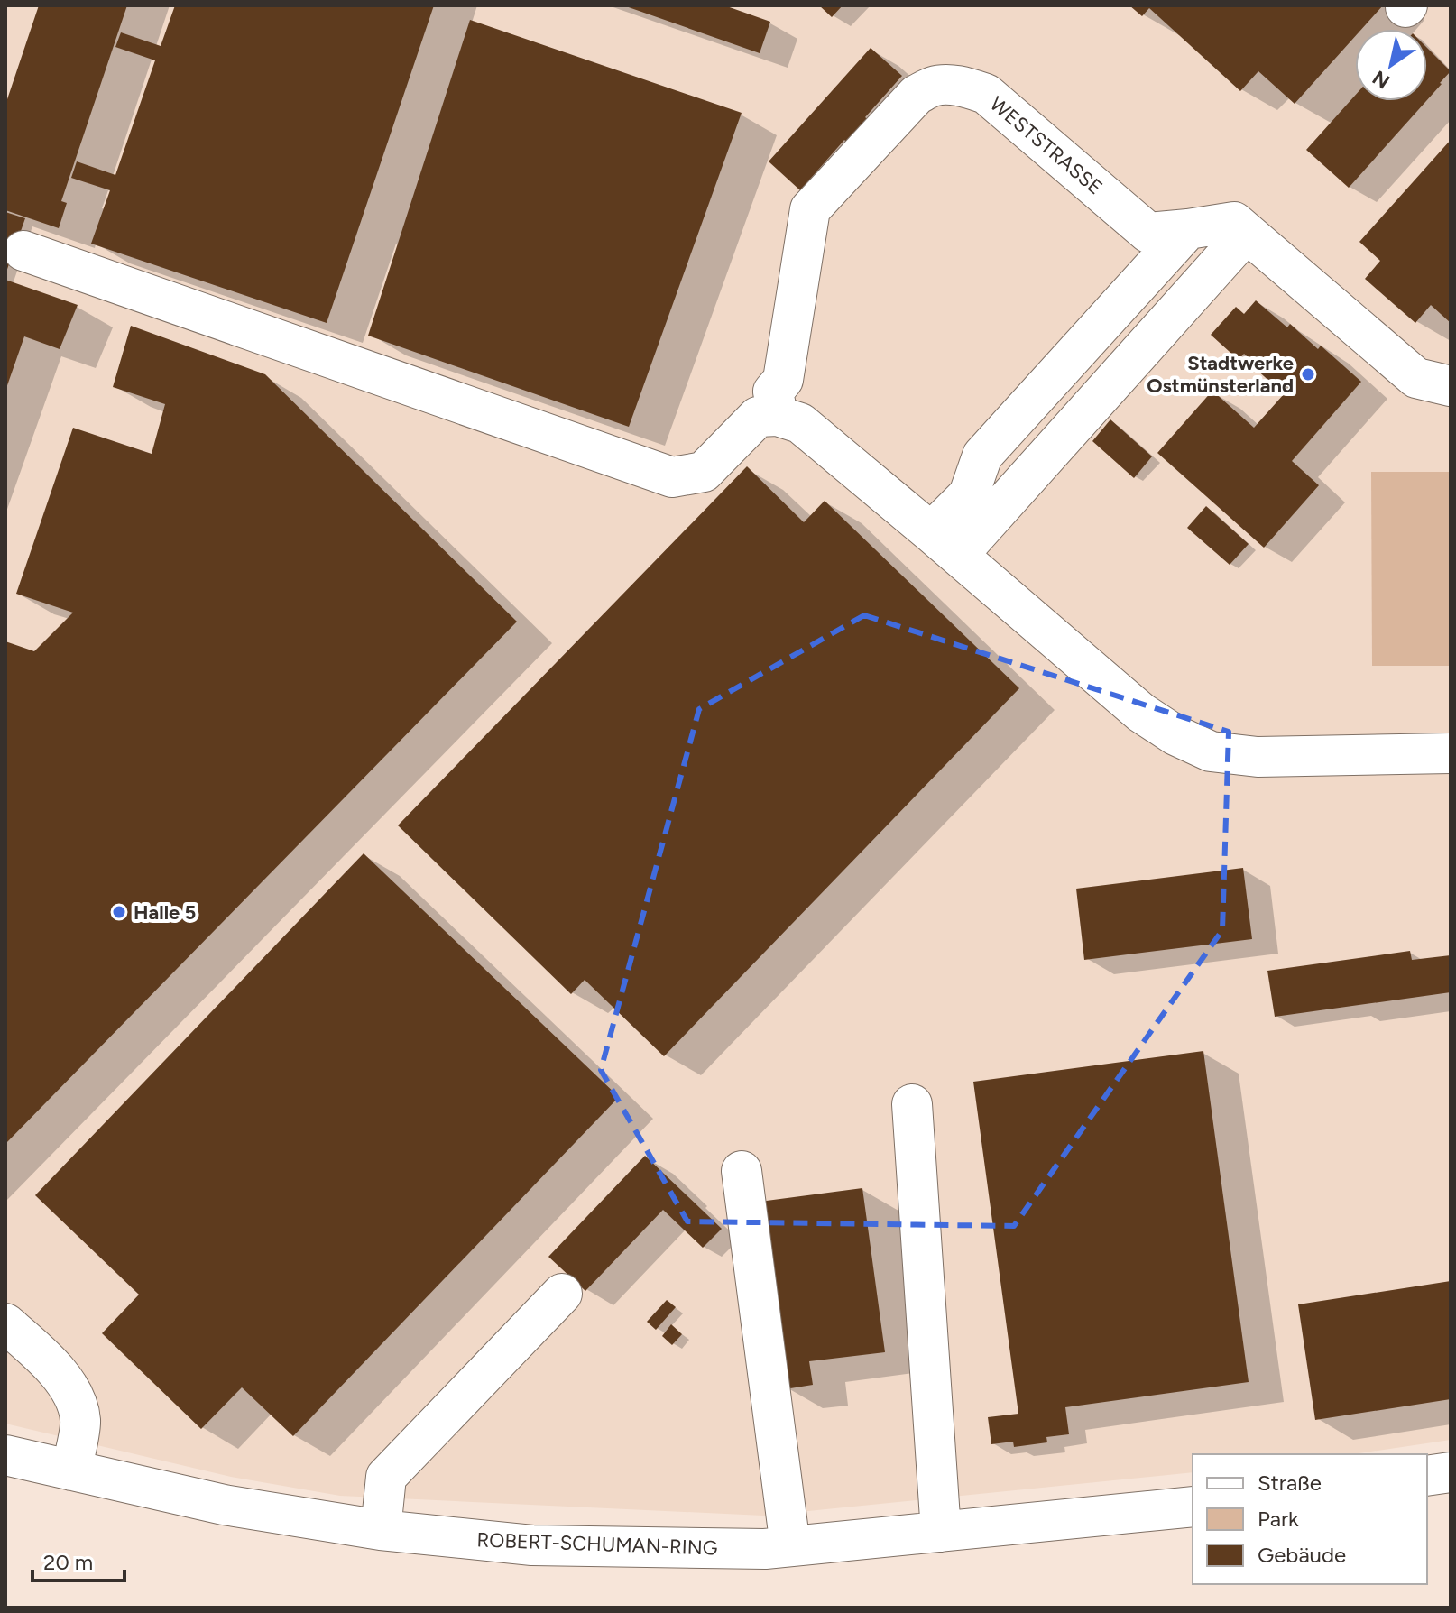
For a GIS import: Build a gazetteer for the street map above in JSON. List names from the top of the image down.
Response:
{
  "streets": {
    "street": ["WESTSTRASSE", "ROBERT-SCHUMAN-RING"]
  },
  "places": ["Stadtwerke Ostmünsterland", "Halle 5"],
  "legend": ["Straße", "Park", "Gebäude"],
  "scale_bar": "20 m",
  "north": "bottom left"
}
